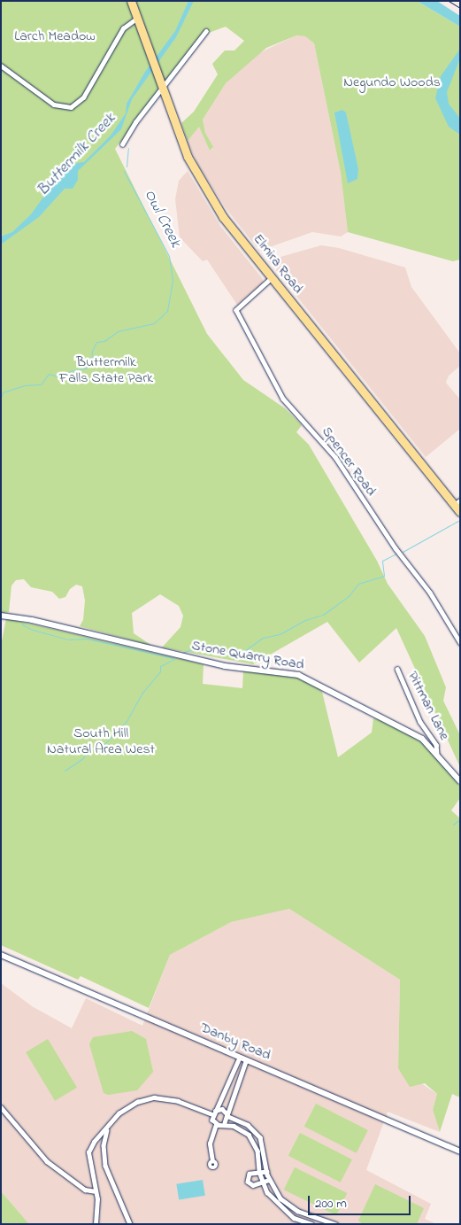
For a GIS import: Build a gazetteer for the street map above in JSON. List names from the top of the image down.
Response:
{
  "streets": {
    "highway": ["Elmira Road"],
    "street": [
      "Spencer Road",
      "Stone Quarry Road",
      "Pittman Lane",
      "Danby Road"
    ]
  },
  "crossings": [
    ["Elmira Road", "Spencer Road"],
    ["Stone Quarry Road", "Pittman Lane"]
  ],
  "water": ["Buttermilk Creek", "Owl Creek"],
  "parks": [
    "Larch Meadow",
    "Negundo Woods",
    "Buttermilk Falls State Park",
    "South Hill Natural Area West"
  ],
  "scale_bar": "200 m"
}
